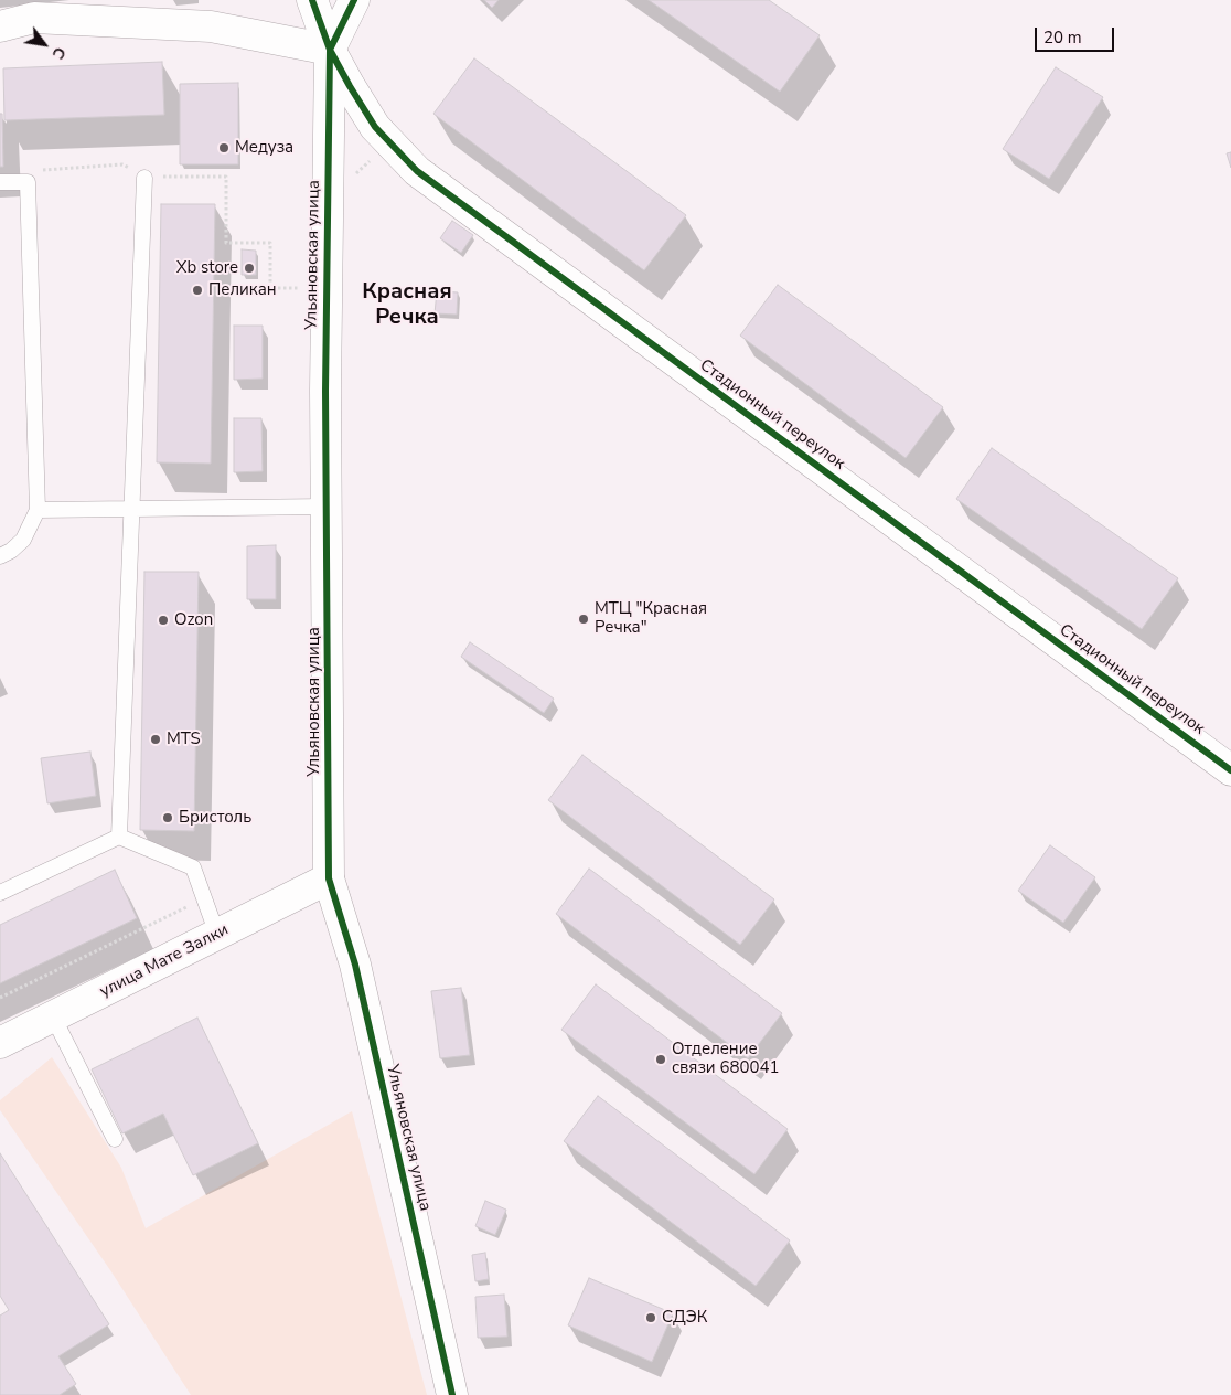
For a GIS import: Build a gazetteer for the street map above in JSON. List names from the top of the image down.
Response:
{
  "streets": {
    "street": ["Ульяновская улица", "Стадионный переулок", "улица Мате Залки"]
  },
  "crossings": [
    ["Ульяновская улица", "Стадионный переулок"],
    ["Ульяновская улица", "улица Мате Залки"]
  ],
  "districts": ["Красная Речка"],
  "places": [
    "Медуза",
    "Xb store",
    "Пеликан",
    "МТЦ \"Красная Речка\"",
    "Ozon",
    "MTS",
    "Бристоль",
    "Отделение связи 680041",
    "СДЭК"
  ],
  "scale_bar": "20 m",
  "north": "bottom right"
}
